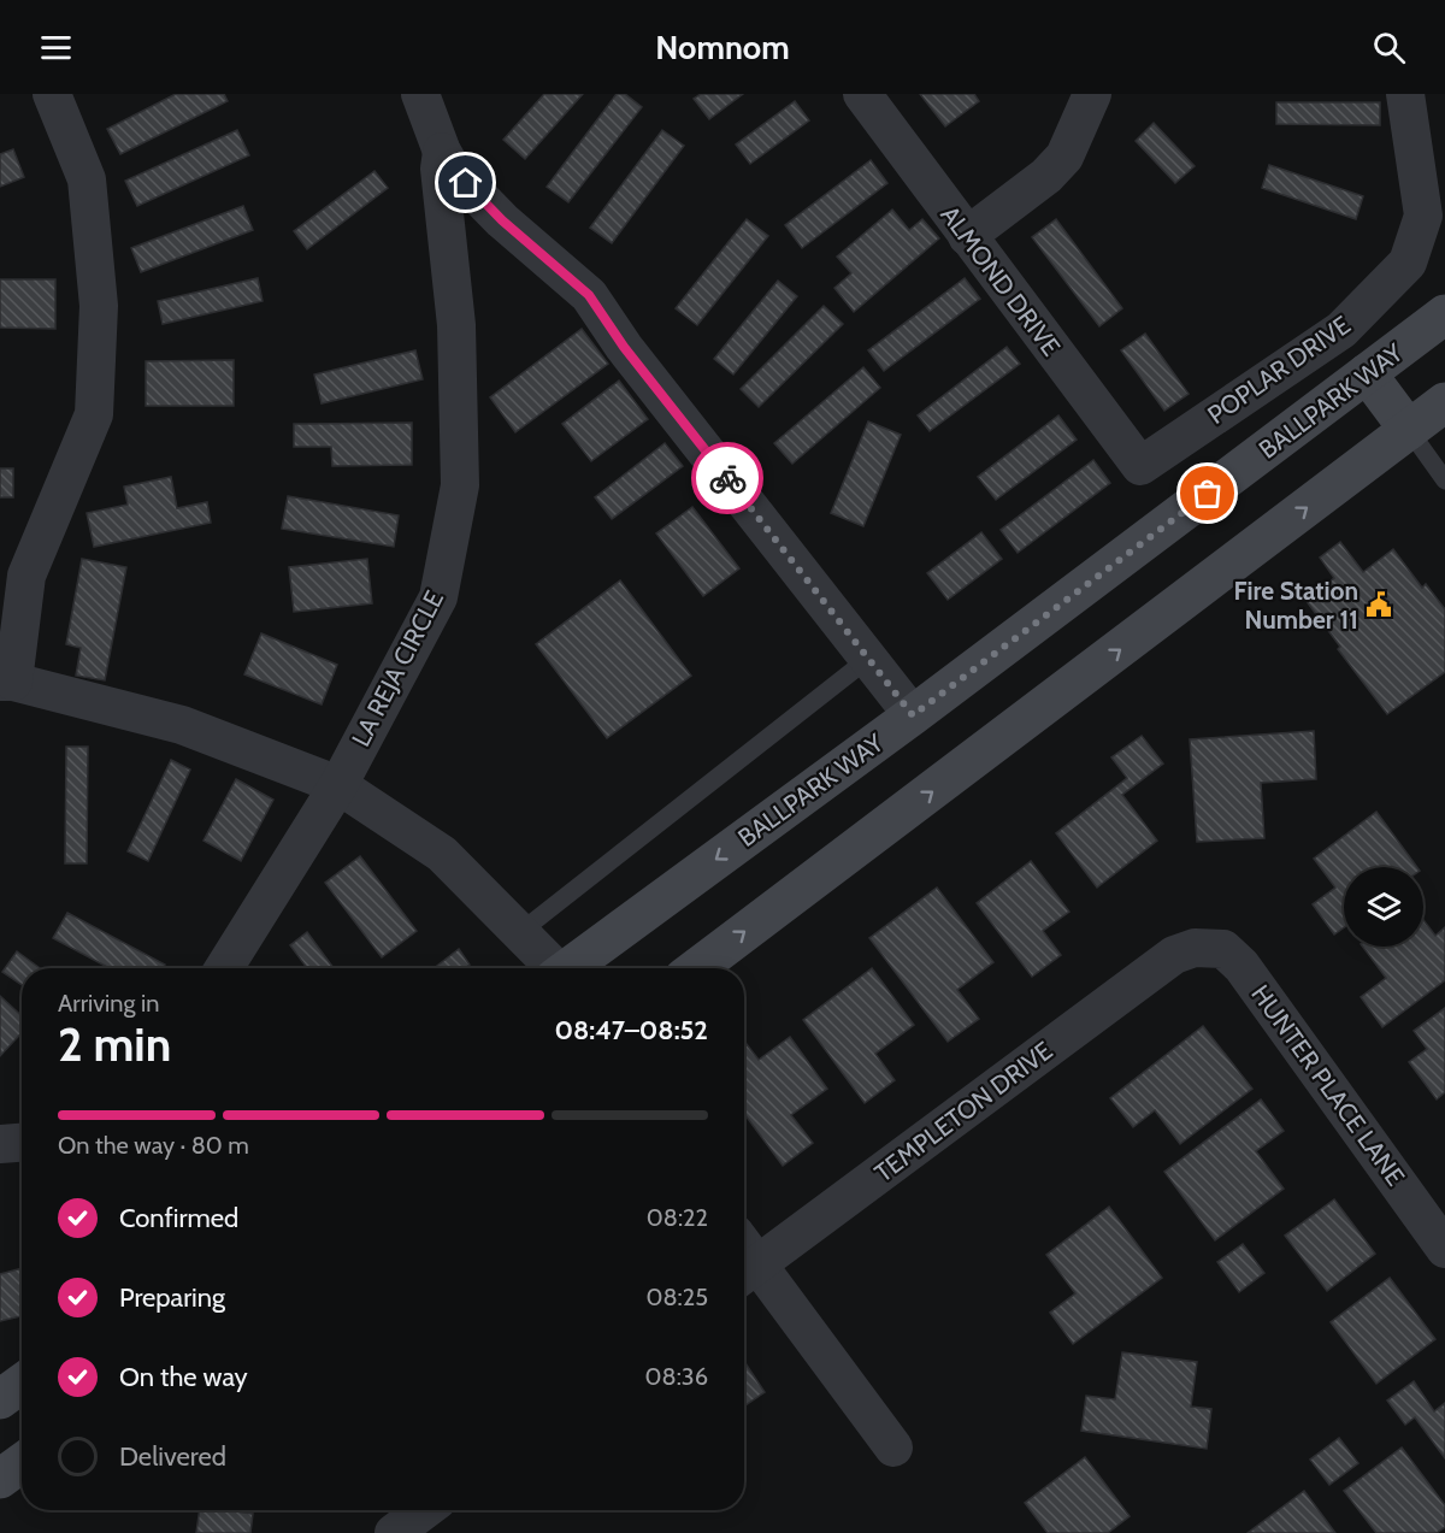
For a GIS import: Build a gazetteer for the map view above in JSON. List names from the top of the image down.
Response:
{
  "streets": {
    "main road": ["BALLPARK WAY"],
    "street": [
      "ALMOND DRIVE",
      "POPLAR DRIVE",
      "LA REJA CIRCLE",
      "HUNTER PLACE LANE",
      "TEMPLETON DRIVE"
    ]
  },
  "crossings": [
    ["ALMOND DRIVE", "POPLAR DRIVE"],
    ["HUNTER PLACE LANE", "TEMPLETON DRIVE"]
  ],
  "places": {
    "public building": ["Fire Station Number 11"]
  },
  "page": {
    "header": "Nomnom",
    "heading": ["2 min", "Arriving in", "08:47–08:52"],
    "bar": "On the way · 80 m",
    "list": [
      ["Confirmed", "08:22"],
      ["Preparing", "08:25"],
      ["On the way", "08:36"],
      "Delivered"
    ]
  }
}
